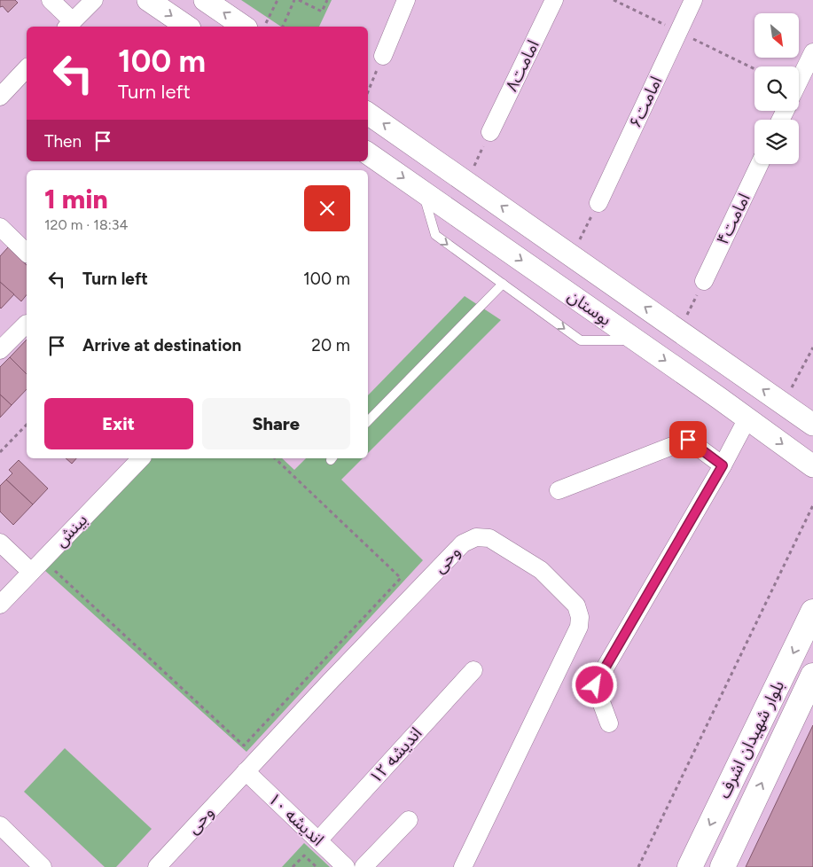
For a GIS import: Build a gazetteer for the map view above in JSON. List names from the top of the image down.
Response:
{
  "streets": {
    "main road": ["بلوار شهیدان اشرف"],
    "street": [
      "امامت۸",
      "امامت۶",
      "امامت۴",
      "بوستان",
      "بینش",
      "وحی",
      "اندیشه ۱۲",
      "اندیشه ۱۰"
    ]
  },
  "crossings": [
    ["وحی", "اندیشه ۱۰"],
    ["اندیشه ۱۲", "اندیشه ۱۰"]
  ],
  "north": "bottom right",
  "page": {
    "turn": ["100 m", "Turn left"],
    "then": "Then",
    "heading": ["1 min", "120 m · 18:34"],
    "list": [
      {
        "name": "Turn left",
        "value": "100 m"
      },
      {
        "name": "Arrive at destination",
        "value": "20 m"
      }
    ],
    "buttons": ["Exit", "Share"]
  }
}
